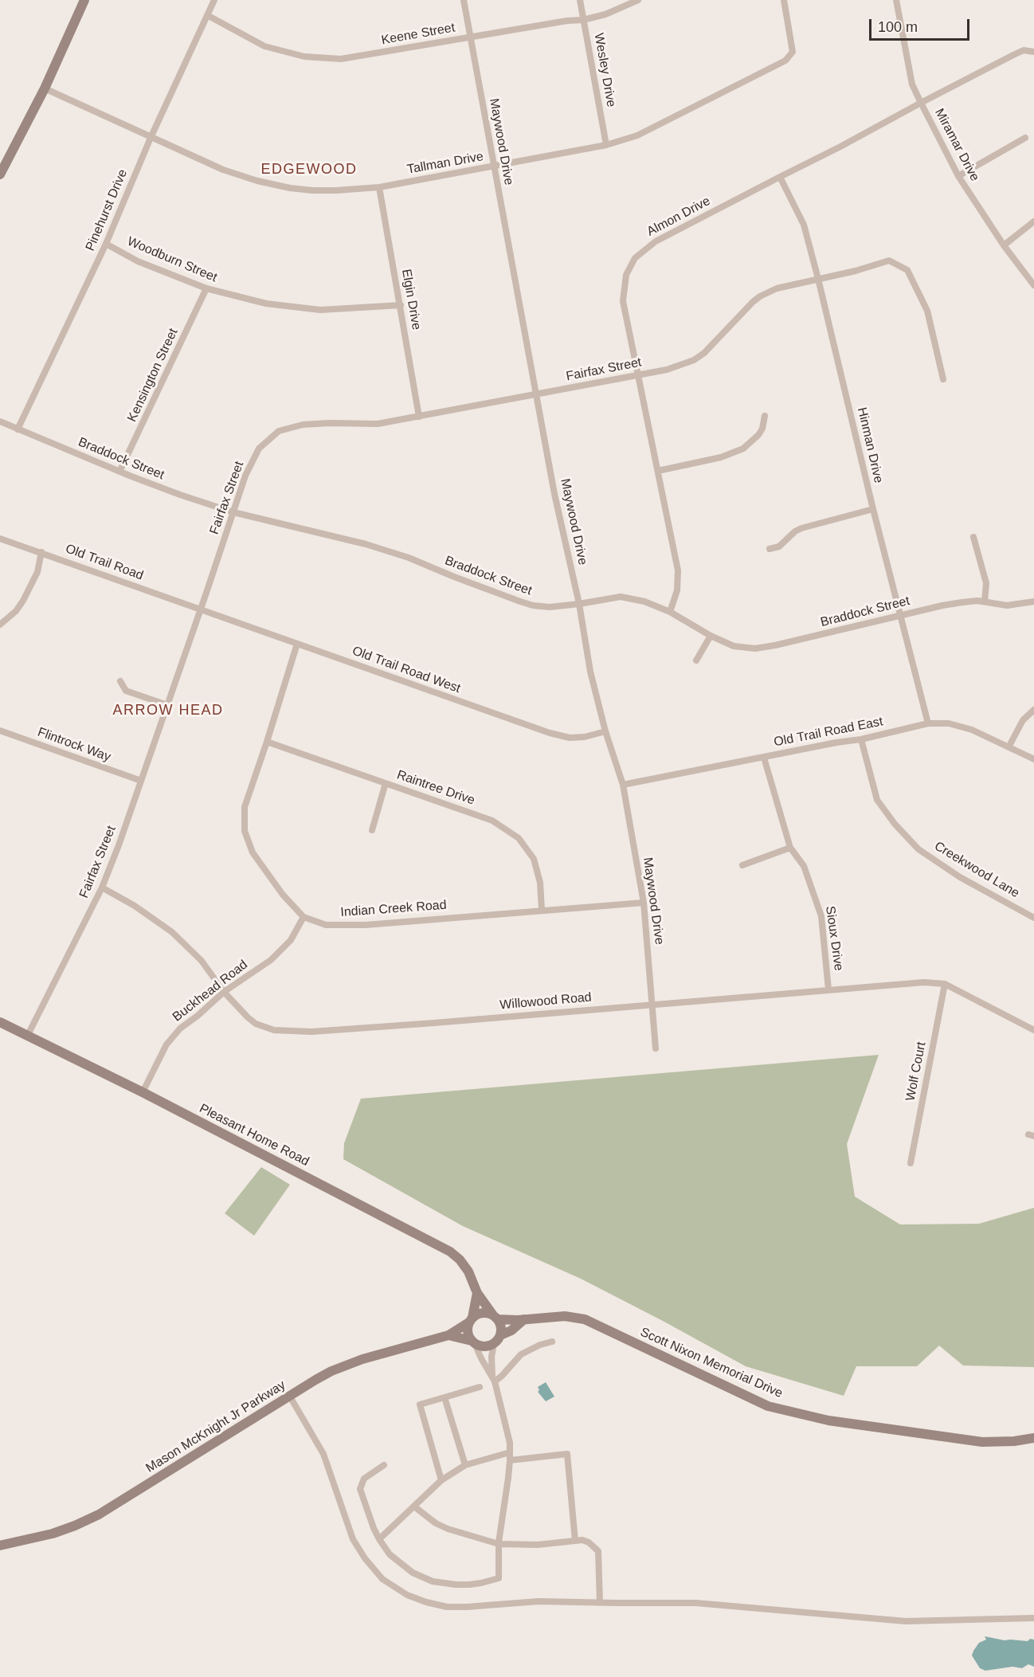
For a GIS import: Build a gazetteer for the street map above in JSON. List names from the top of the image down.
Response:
{
  "streets": {
    "main road": ["Pleasant Home Road", "Scott Nixon Memorial Drive", "Mason McKnight Jr Parkway"],
    "street": [
      "Keene Street",
      "Wesley Drive",
      "Maywood Drive",
      "Miramar Drive",
      "Tallman Drive",
      "Pinehurst Drive",
      "Almon Drive",
      "Woodburn Street",
      "Elgin Drive",
      "Fairfax Street",
      "Kensington Street",
      "Hinman Drive",
      "Braddock Street",
      "Old Trail Road",
      "Old Trail Road West",
      "Old Trail Road East",
      "Flintrock Way",
      "Raintree Drive",
      "Creekwood Lane",
      "Indian Creek Road",
      "Sioux Drive",
      "Buckhead Road",
      "Willowood Road",
      "Wolf Court"
    ]
  },
  "crossings": [
    ["Keene Street", "Wesley Drive"],
    ["Keene Street", "Maywood Drive"],
    ["Keene Street", "Pinehurst Drive"],
    ["Wesley Drive", "Tallman Drive"],
    ["Maywood Drive", "Tallman Drive"],
    ["Maywood Drive", "Fairfax Street"],
    ["Maywood Drive", "Braddock Street"],
    ["Maywood Drive", "Old Trail Road West"],
    ["Maywood Drive", "Old Trail Road East"],
    ["Maywood Drive", "Indian Creek Road"],
    ["Maywood Drive", "Willowood Road"],
    ["Miramar Drive", "Almon Drive"],
    ["Tallman Drive", "Pinehurst Drive"],
    ["Tallman Drive", "Elgin Drive"],
    ["Pinehurst Drive", "Woodburn Street"],
    ["Pinehurst Drive", "Braddock Street"],
    ["Almon Drive", "Fairfax Street"],
    ["Almon Drive", "Hinman Drive"],
    ["Almon Drive", "Braddock Street"],
    ["Woodburn Street", "Elgin Drive"],
    ["Woodburn Street", "Kensington Street"],
    ["Elgin Drive", "Fairfax Street"],
    ["Fairfax Street", "Hinman Drive"],
    ["Fairfax Street", "Braddock Street"],
    ["Fairfax Street", "Old Trail Road"],
    ["Fairfax Street", "Old Trail Road West"],
    ["Fairfax Street", "Flintrock Way"],
    ["Fairfax Street", "Willowood Road"],
    ["Fairfax Street", "Pleasant Home Road"],
    ["Kensington Street", "Braddock Street"],
    ["Hinman Drive", "Braddock Street"],
    ["Hinman Drive", "Old Trail Road East"],
    ["Old Trail Road", "Old Trail Road West"],
    ["Old Trail Road West", "Indian Creek Road"],
    ["Old Trail Road East", "Creekwood Lane"],
    ["Old Trail Road East", "Sioux Drive"],
    ["Raintree Drive", "Indian Creek Road"],
    ["Indian Creek Road", "Buckhead Road"],
    ["Sioux Drive", "Willowood Road"],
    ["Buckhead Road", "Willowood Road"],
    ["Buckhead Road", "Pleasant Home Road"],
    ["Willowood Road", "Wolf Court"],
    ["Pleasant Home Road", "Scott Nixon Memorial Drive"],
    ["Pleasant Home Road", "Mason McKnight Jr Parkway"],
    ["Scott Nixon Memorial Drive", "Mason McKnight Jr Parkway"]
  ],
  "districts": ["EDGEWOOD", "ARROW HEAD"],
  "scale_bar": "100 m"
}
